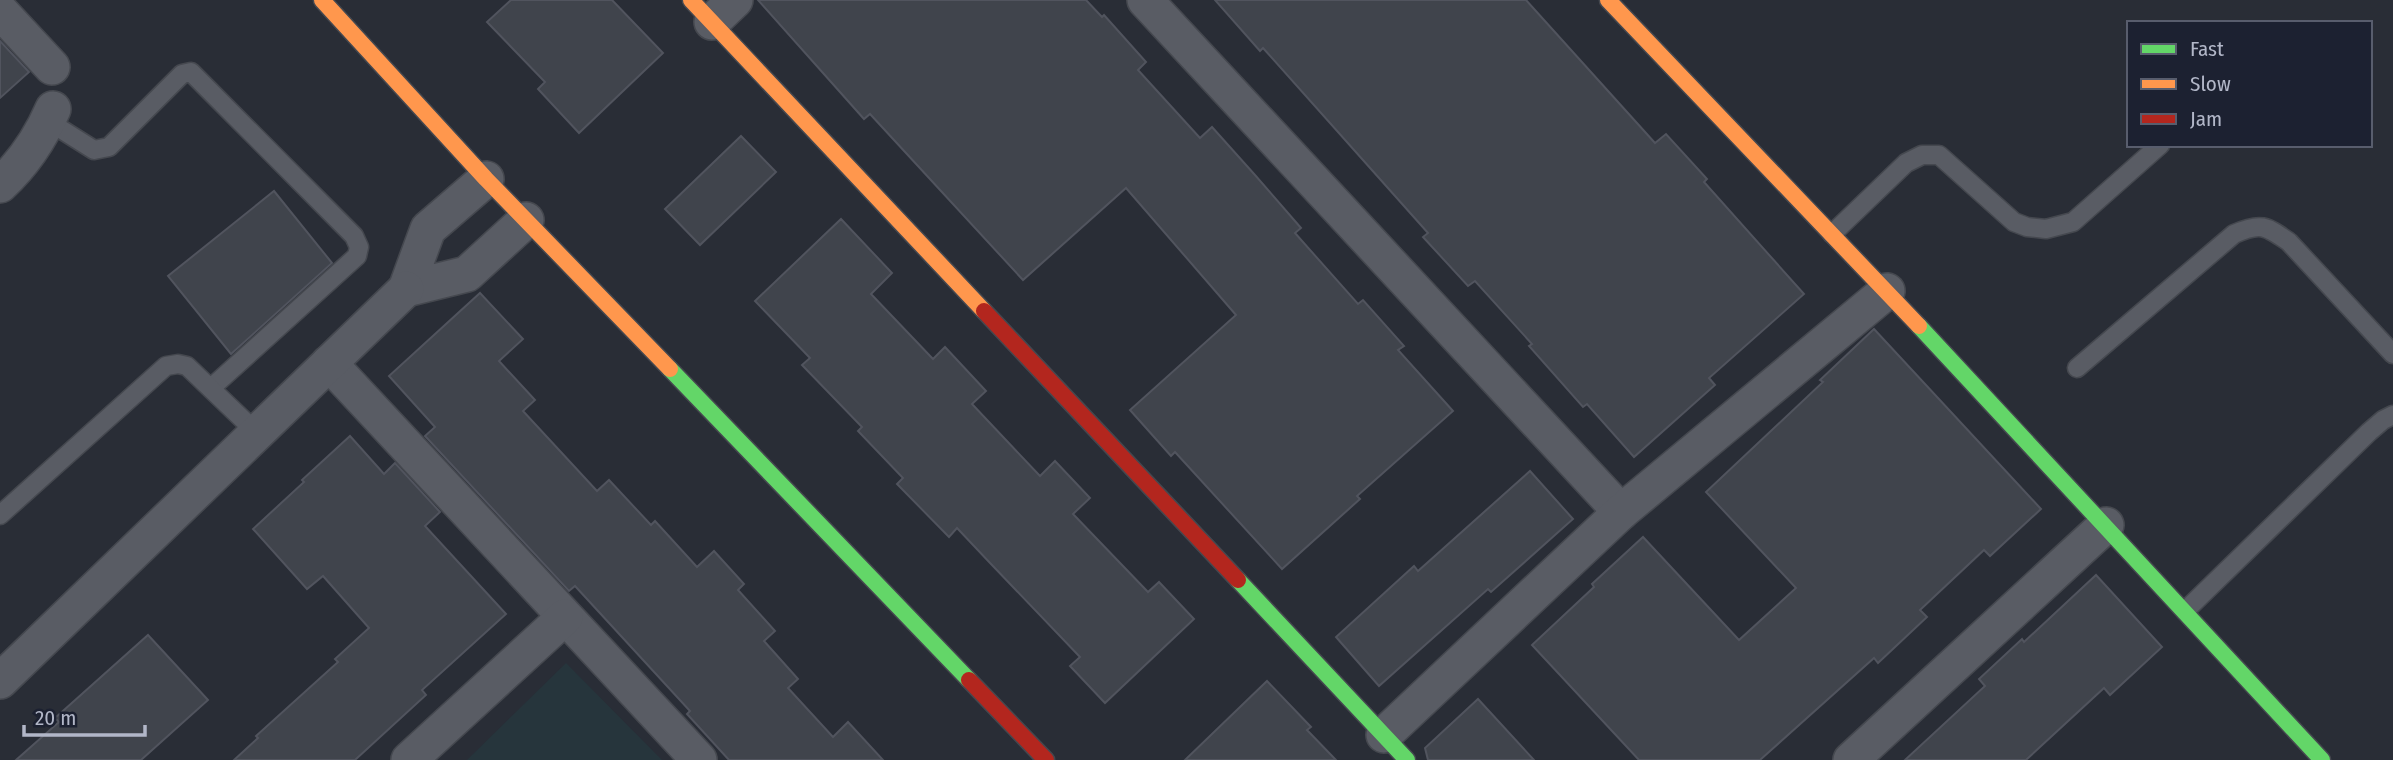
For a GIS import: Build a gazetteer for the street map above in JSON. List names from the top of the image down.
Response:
{
  "legend": ["Fast", "Slow", "Jam"],
  "scale_bar": "20 m"
}
